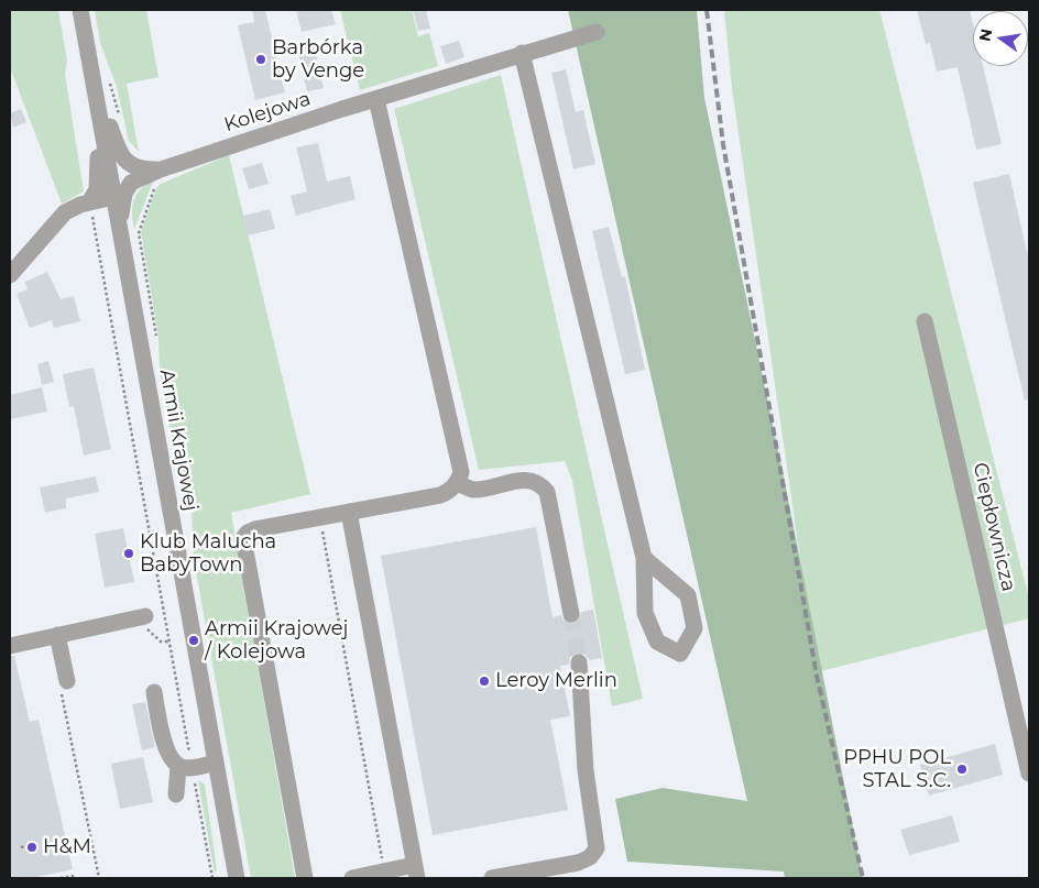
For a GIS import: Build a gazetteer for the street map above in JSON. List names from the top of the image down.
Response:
{
  "streets": {
    "street": ["Kolejowa", "Armii Krajowej", "Ciepłownicza"]
  },
  "crossings": [
    ["Kolejowa", "Armii Krajowej"]
  ],
  "places": [
    "Barbórka by Venge",
    "Klub Malucha BabyTown",
    "Armii Krajowej / Kolejowa",
    "Leroy Merlin",
    "PPHU POL STAL S.C.",
    "H&M"
  ],
  "north": "left"
}
